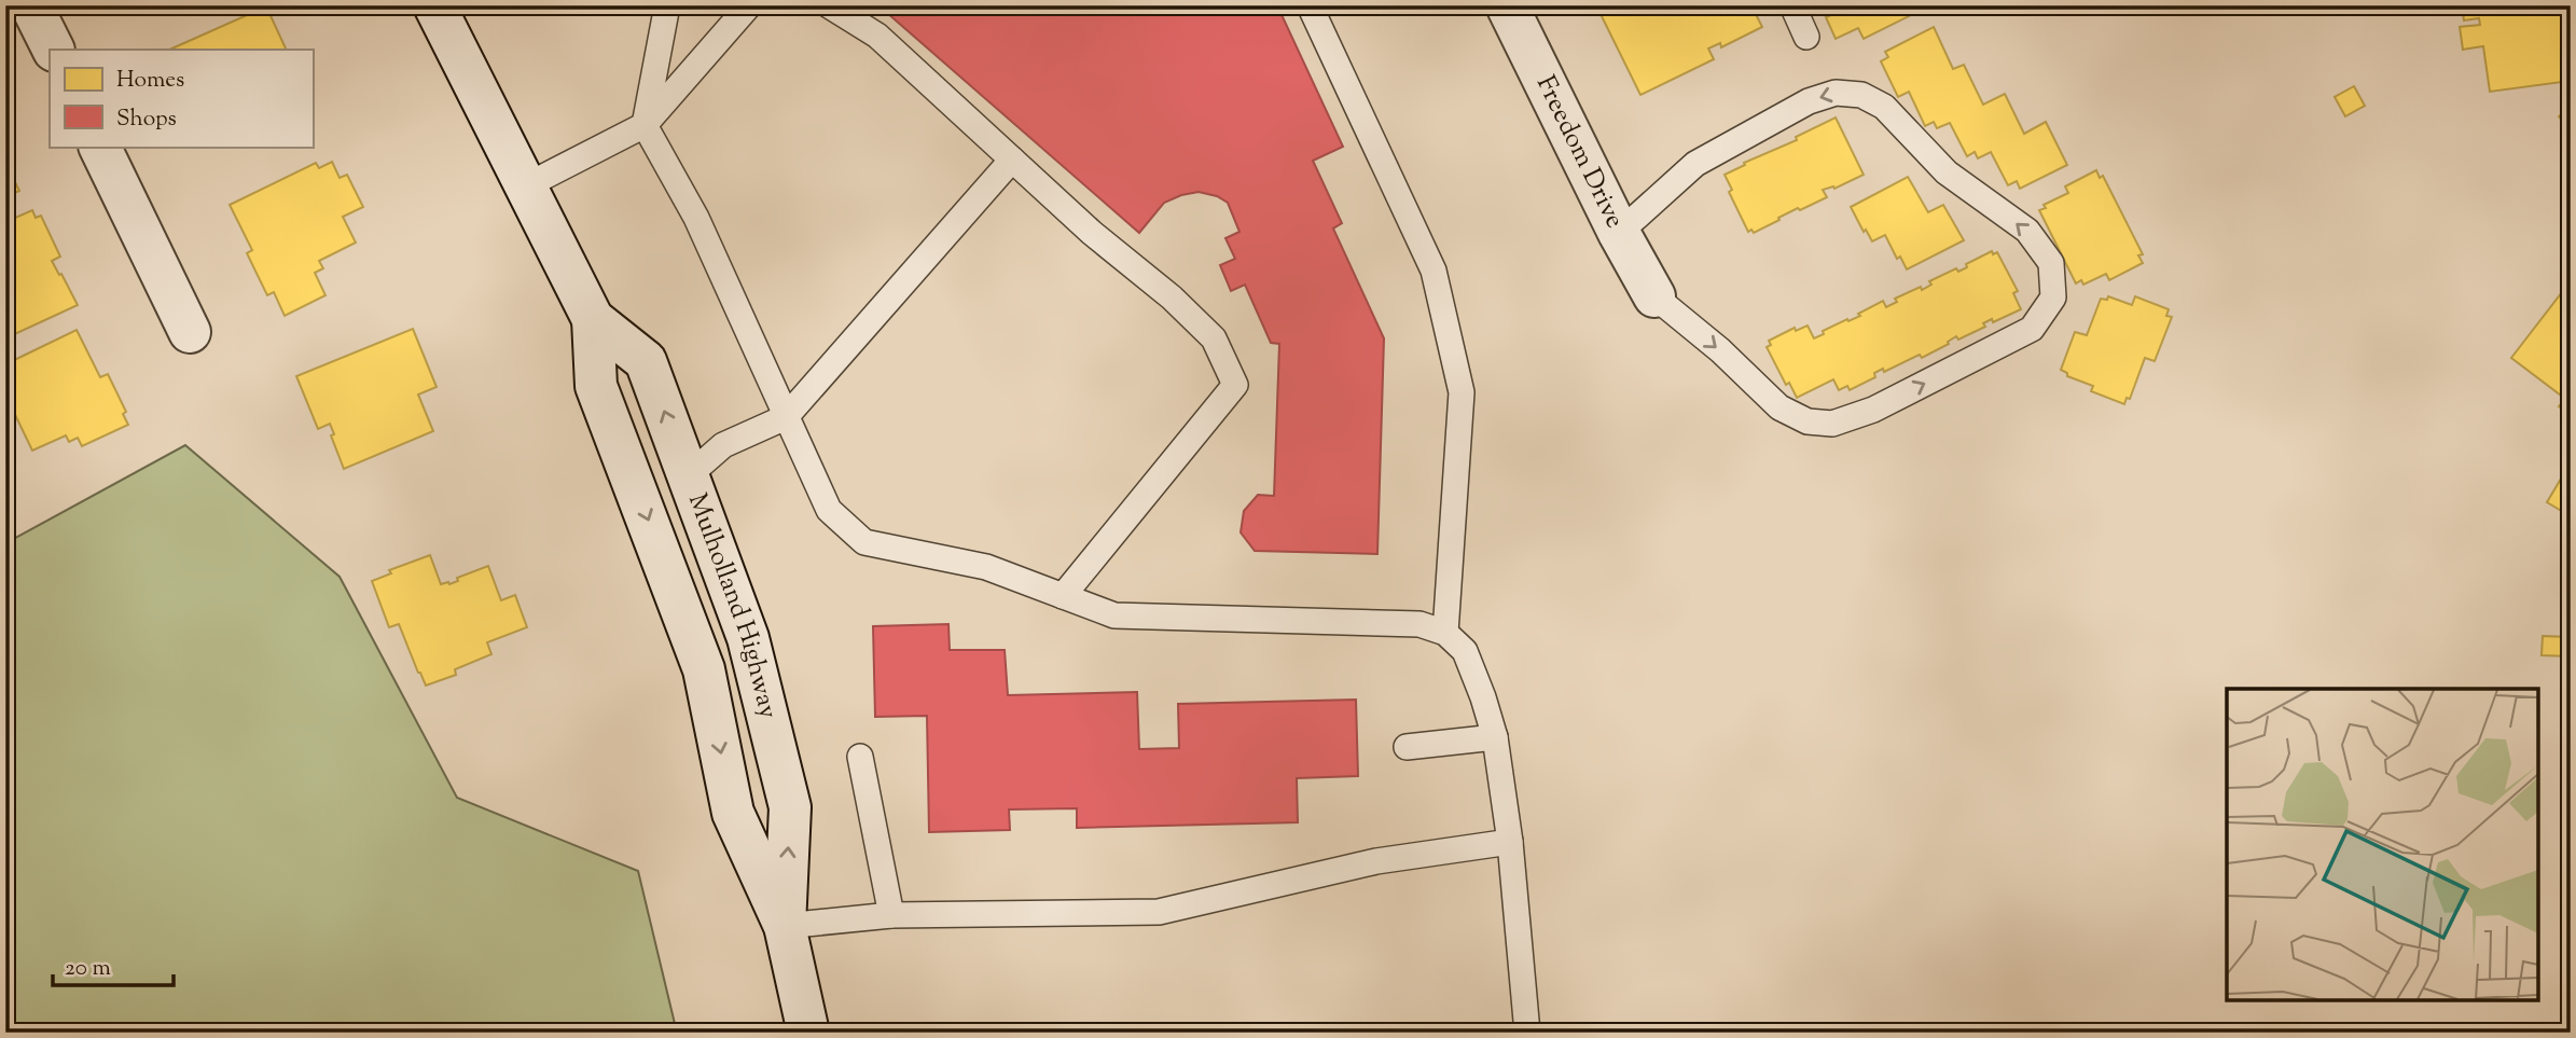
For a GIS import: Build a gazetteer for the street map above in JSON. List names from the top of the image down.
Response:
{
  "streets": {
    "main road": ["Freedom Drive", "Mulholland Highway"]
  },
  "legend": ["Homes", "Shops"],
  "scale_bar": "20 m"
}
